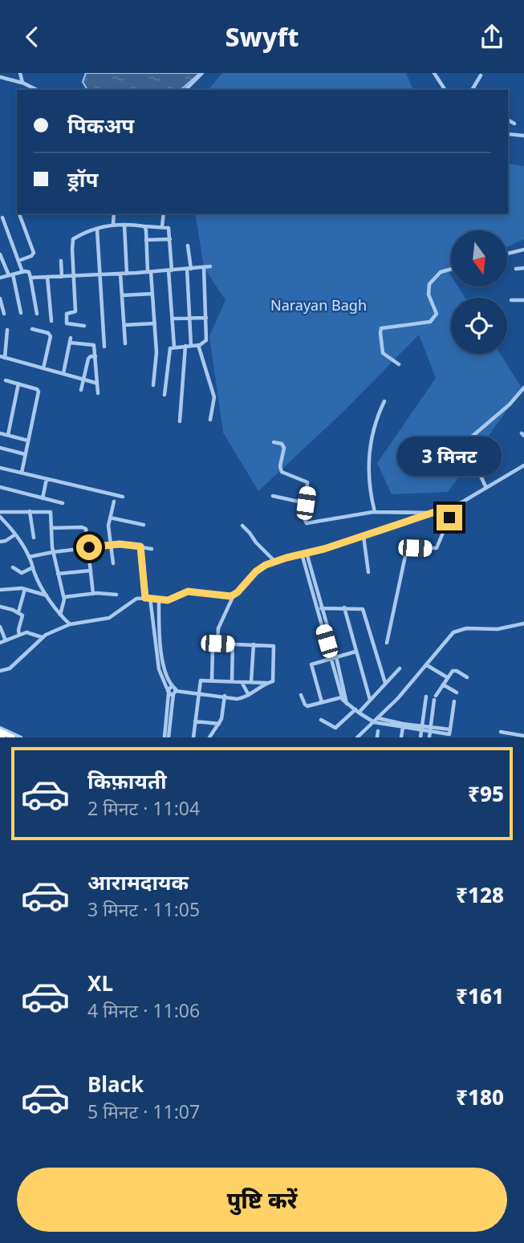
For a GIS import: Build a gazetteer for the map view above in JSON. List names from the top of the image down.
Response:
{
  "parks": ["Narayan Bagh"],
  "north": "bottom",
  "page": {
    "header": "Swyft",
    "banner": ["पिकअप", "ड्रॉप"],
    "bubble": "3 मिनट",
    "list": [
      {
        "name": "किफ़ायती",
        "note": "2 मिनट · 11:04",
        "value": "₹95"
      },
      {
        "name": "आरामदायक",
        "note": "3 मिनट · 11:05",
        "value": "₹128"
      },
      {
        "name": "XL",
        "note": "4 मिनट · 11:06",
        "value": "₹161"
      },
      {
        "name": "Black",
        "note": "5 मिनट · 11:07",
        "value": "₹180"
      }
    ],
    "buttons": "पुष्टि करें"
  }
}
